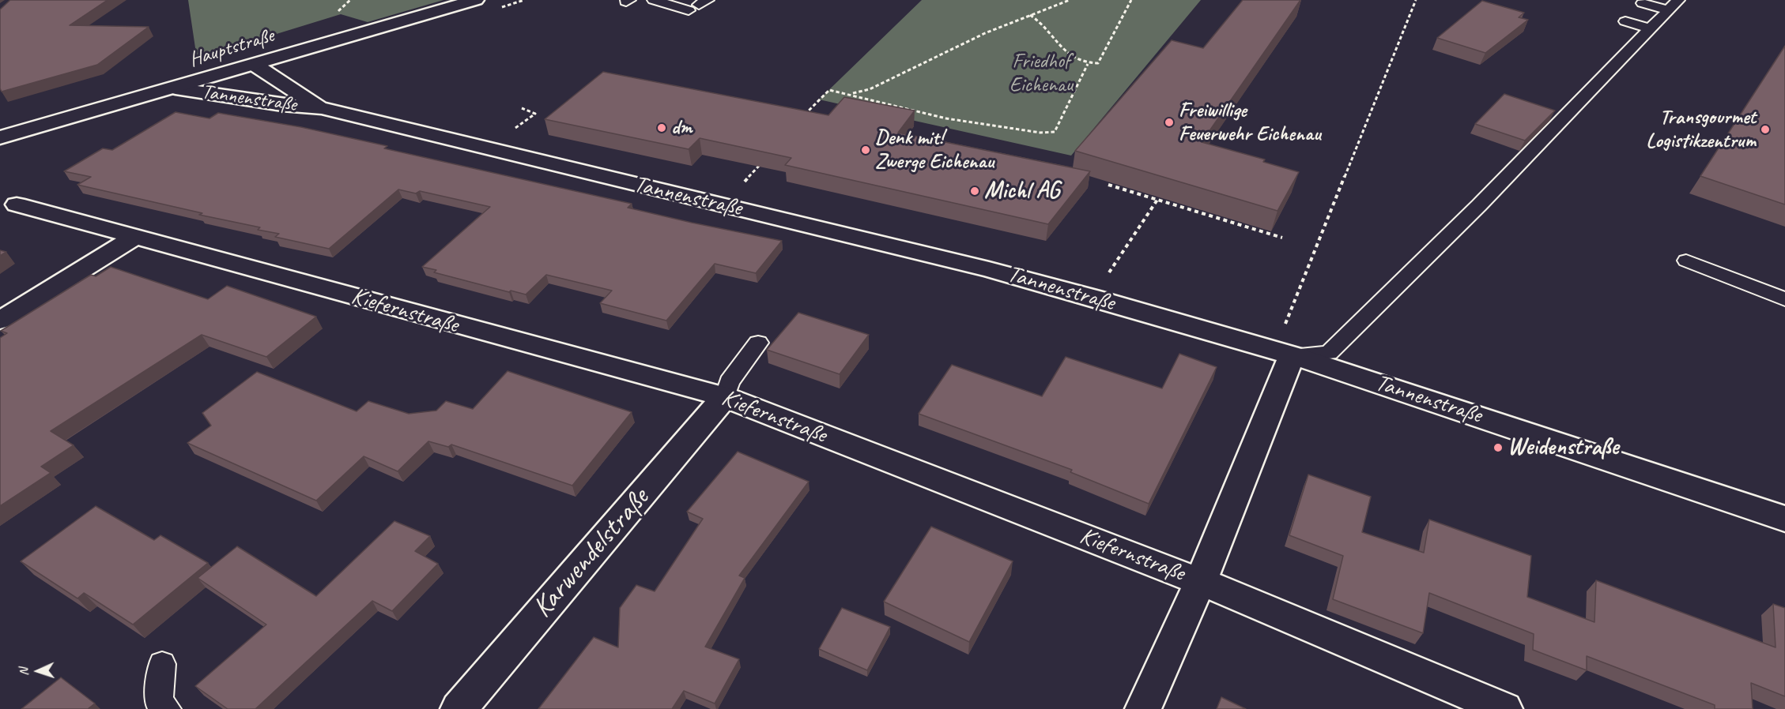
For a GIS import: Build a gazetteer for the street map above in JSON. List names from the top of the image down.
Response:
{
  "streets": {
    "street": [
      "Hauptstraße",
      "Tannenstraße",
      "Kiefernstraße",
      "Karwendelstraße"
    ]
  },
  "crossings": [
    ["Hauptstraße", "Tannenstraße"],
    ["Kiefernstraße", "Karwendelstraße"]
  ],
  "parks": ["Friedhof Eichenau"],
  "places": [
    "Freiwillige Feuerwehr Eichenau",
    "dm",
    "Transgourmet Logistikzentrum",
    "Denk mit! Zwerge Eichenau",
    "Michl AG",
    "Weidenstraße"
  ],
  "north": "left"
}
